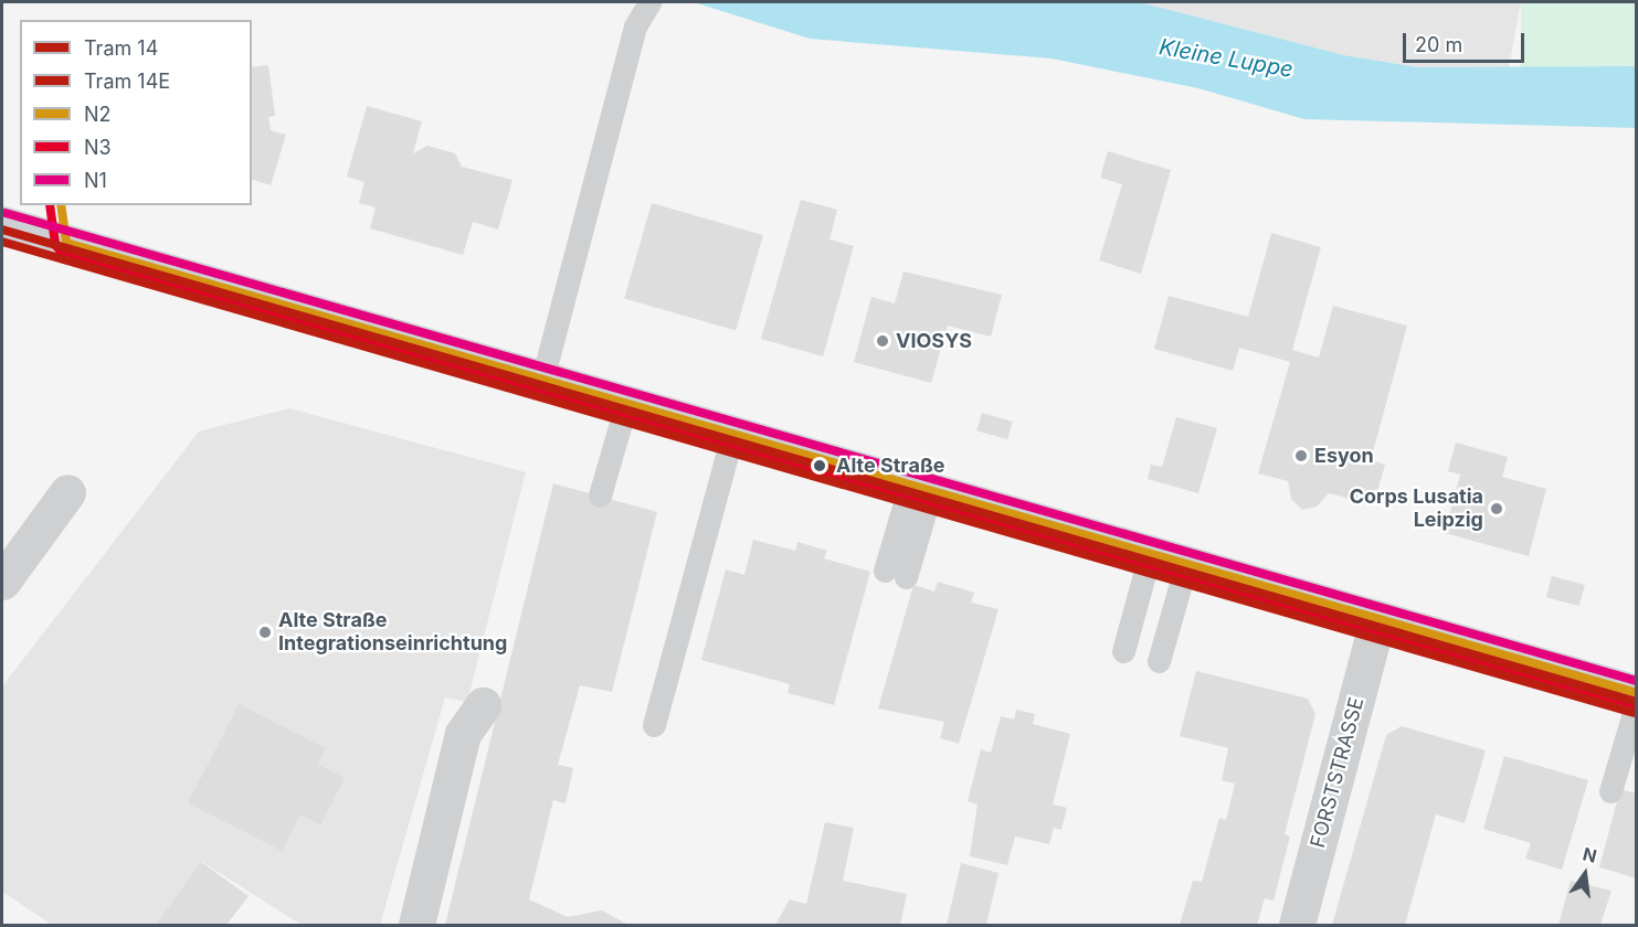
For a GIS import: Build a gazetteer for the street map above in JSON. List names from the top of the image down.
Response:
{
  "streets": {
    "street": ["FORSTSTRASSE"]
  },
  "water": ["Kleine Luppe"],
  "places": [
    "VIOSYS",
    "Esyon",
    "Alte Straße",
    "Corps Lusatia Leipzig",
    "Alte Straße Integrationseinrichtung"
  ],
  "lines": [
    "transit line N2",
    "transit line N3",
    "transit line N1",
    "tram line 14",
    "tram line 14E"
  ],
  "legend": [
    "Tram 14",
    "Tram 14E",
    "N2",
    "N3",
    "N1"
  ],
  "scale_bar": "20 m",
  "north": "top"
}
